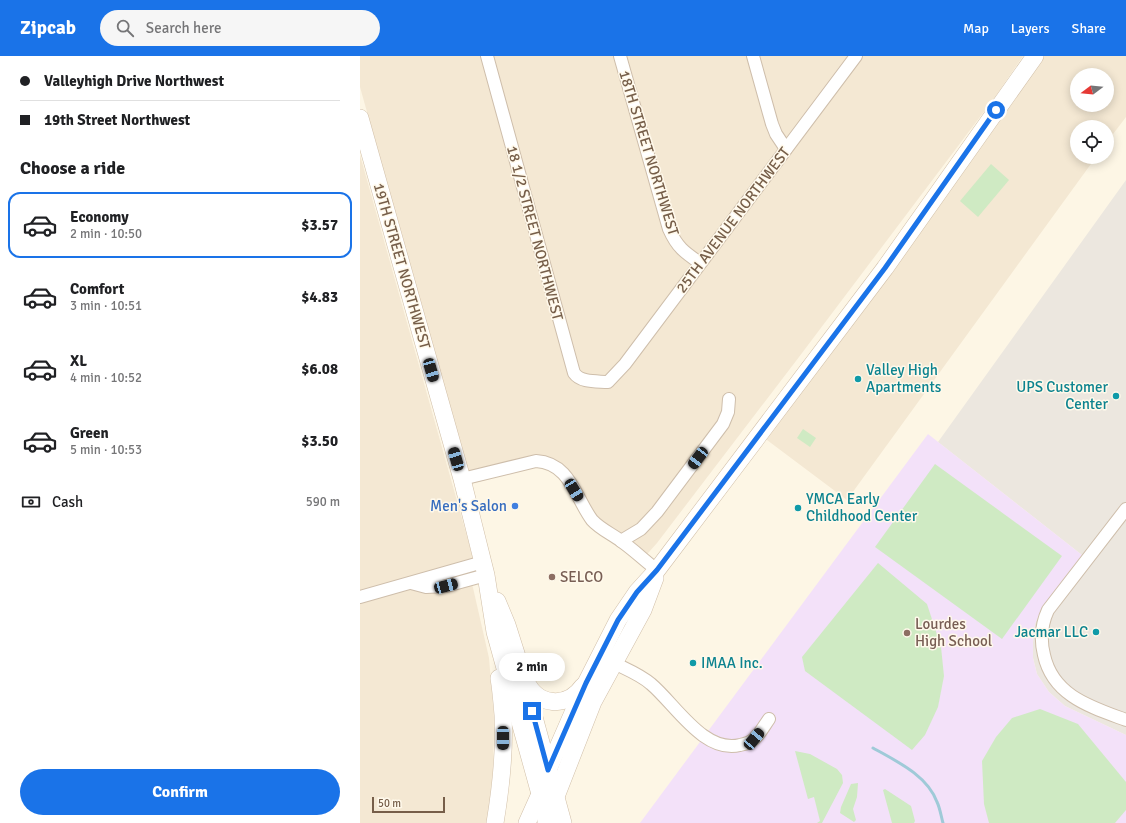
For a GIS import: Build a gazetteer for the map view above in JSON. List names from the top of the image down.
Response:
{
  "streets": {
    "main road": ["19TH STREET NORTHWEST"],
    "street": ["18TH STREET NORTHWEST", "25TH AVENUE NORTHWEST", "18 1/2 STREET NORTHWEST"]
  },
  "crossings": [
    ["18TH STREET NORTHWEST", "25TH AVENUE NORTHWEST"],
    ["25TH AVENUE NORTHWEST", "18 1/2 STREET NORTHWEST"]
  ],
  "places": [
    "Valley High Apartments",
    "UPS Customer Center",
    "Men's Salon",
    "YMCA Early Childhood Center",
    "SELCO",
    "Jacmar LLC",
    "Lourdes High School",
    "IMAA Inc."
  ],
  "scale_bar": "50 m",
  "north": "left",
  "page": {
    "header": "Zipcab",
    "search": "Search here",
    "nav": ["Map", "Layers", "Share"],
    "banner": ["Valleyhigh Drive Northwest", "19th Street Northwest"],
    "heading": "Choose a ride",
    "list": [
      {
        "name": "Economy",
        "note": "2 min · 10:50",
        "value": "$3.57"
      },
      {
        "name": "Comfort",
        "note": "3 min · 10:51",
        "value": "$4.83"
      },
      {
        "name": "XL",
        "note": "4 min · 10:52",
        "value": "$6.08"
      },
      {
        "name": "Green",
        "note": "5 min · 10:53",
        "value": "$3.50"
      }
    ],
    "pay": ["Cash", "590 m"],
    "bubble": "2 min",
    "buttons": "Confirm",
    "scale": "50 m"
  }
}
